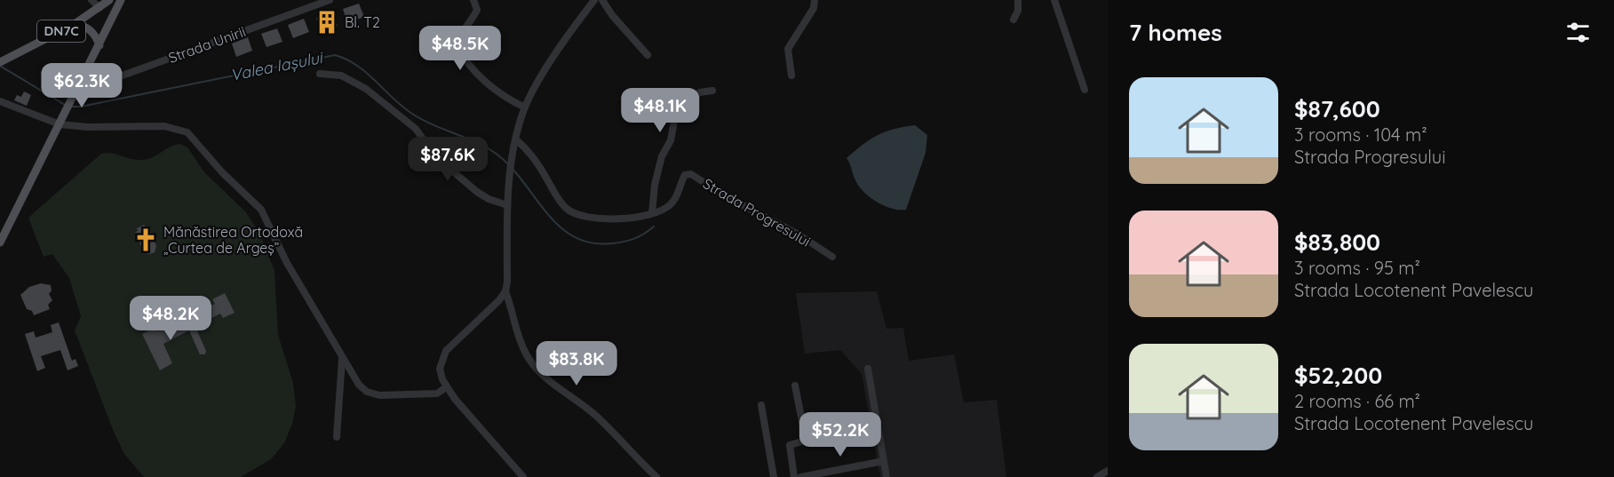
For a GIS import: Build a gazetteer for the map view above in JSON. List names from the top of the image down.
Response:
{
  "streets": {
    "main road": ["DN7C"],
    "street": ["Strada Unirii", "Strada Progresului"]
  },
  "water": ["Valea Iașului"],
  "places": {
    "building": ["Bl. T2"],
    "church": ["Mănăstirea Ortodoxă „Curtea de Argeș”"]
  },
  "page": {
    "heading": "7 homes",
    "price": [
      "$48.5K",
      "$62.3K",
      "$48.1K",
      "$87.6K",
      "$48.2K",
      "$83.8K",
      "$52.2K"
    ],
    "list": [
      {
        "name": "$87,600",
        "note": "3 rooms · 104 m² · Strada Progresului"
      },
      {
        "name": "$83,800",
        "note": "3 rooms · 95 m² · Strada Locotenent Pavelescu"
      },
      {
        "name": "$52,200",
        "note": "2 rooms · 66 m² · Strada Locotenent Pavelescu"
      }
    ]
  }
}
